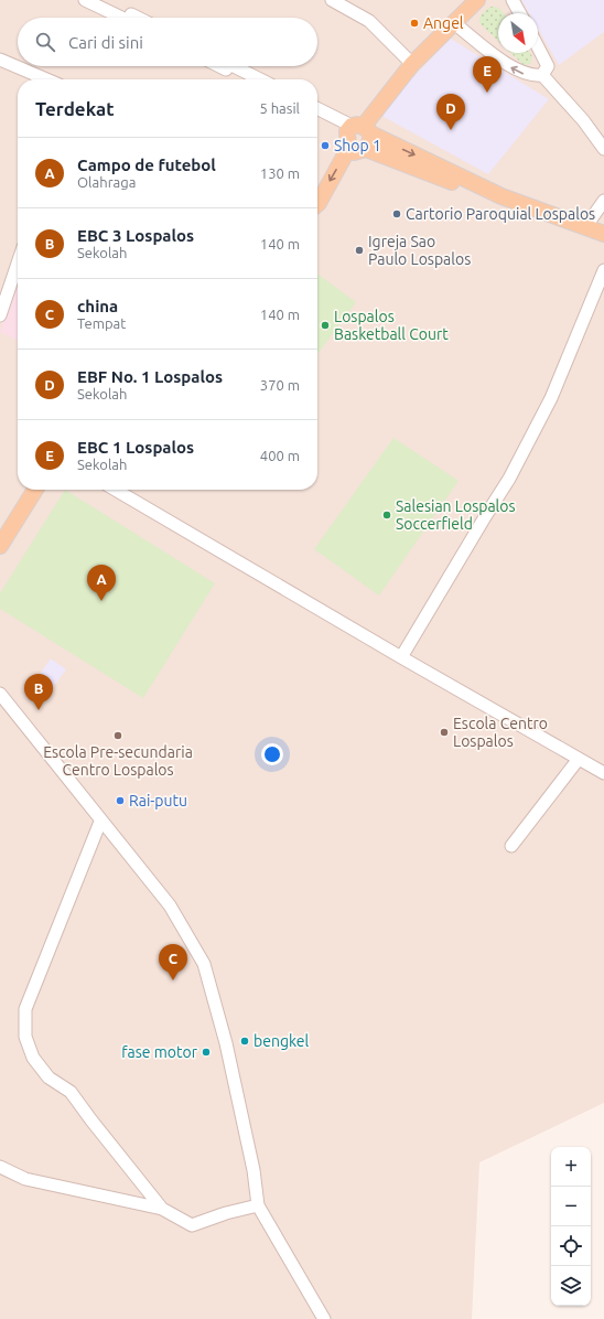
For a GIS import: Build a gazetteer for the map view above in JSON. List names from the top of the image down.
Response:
{
  "places": [
    "Angel",
    "Shop 1",
    "Cartorio Paroquial Lospalos",
    "Igreja Sao Paulo Lospalos",
    "Lospalos Basketball Court",
    "Salesian Lospalos Soccerfield",
    "Escola Centro Lospalos",
    "Escola Pre-secundaria Centro Lospalos",
    "Rai-putu",
    "bengkel",
    "fase motor"
  ],
  "north": "bottom right",
  "page": {
    "search": "Cari di sini",
    "pins": [
      "E",
      "D",
      "A",
      "B",
      "C"
    ],
    "heading": ["Terdekat", "5 hasil"],
    "list": [
      {
        "mark": "A",
        "name": "Campo de futebol",
        "note": "Olahraga",
        "value": "130 m"
      },
      {
        "mark": "B",
        "name": "EBC 3 Lospalos",
        "note": "Sekolah",
        "value": "140 m"
      },
      {
        "mark": "C",
        "name": "china",
        "note": "Tempat",
        "value": "140 m"
      },
      {
        "mark": "D",
        "name": "EBF No. 1 Lospalos",
        "note": "Sekolah",
        "value": "370 m"
      },
      {
        "mark": "E",
        "name": "EBC 1 Lospalos",
        "note": "Sekolah",
        "value": "400 m"
      }
    ],
    "map_buttons": ["+", "−"]
  }
}
